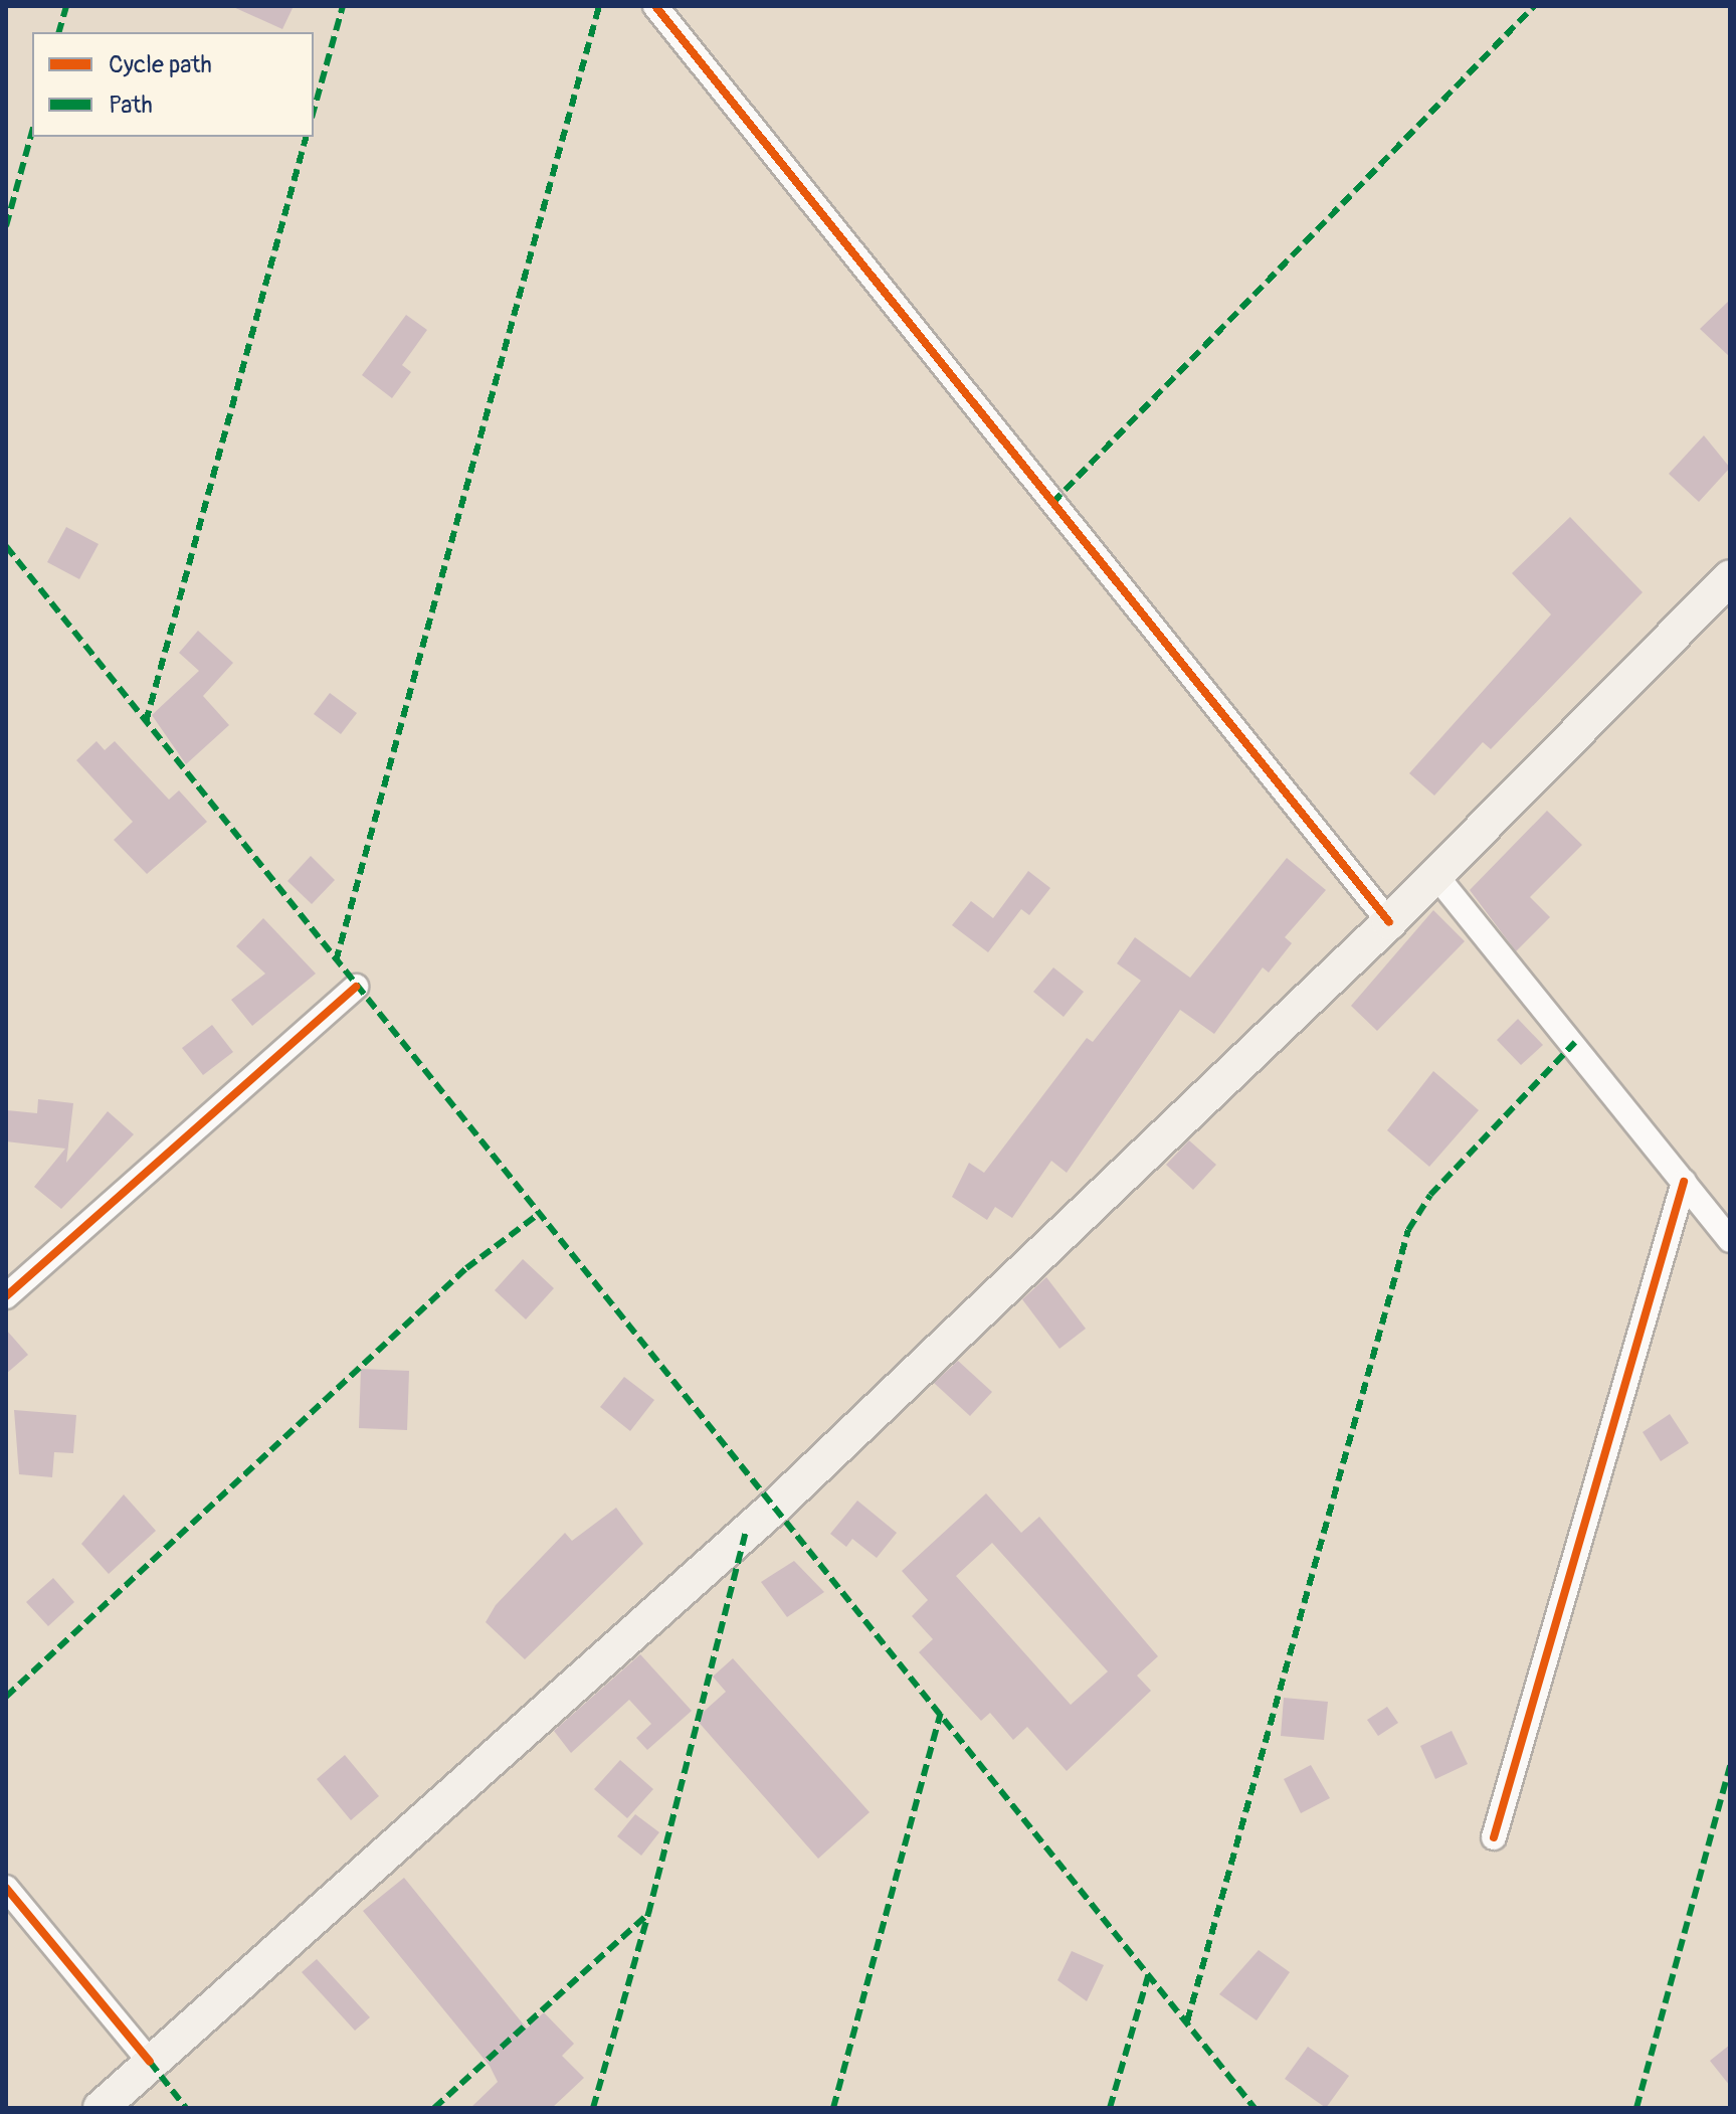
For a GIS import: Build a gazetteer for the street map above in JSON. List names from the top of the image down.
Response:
{
  "legend": ["Cycle path", "Path"]
}
